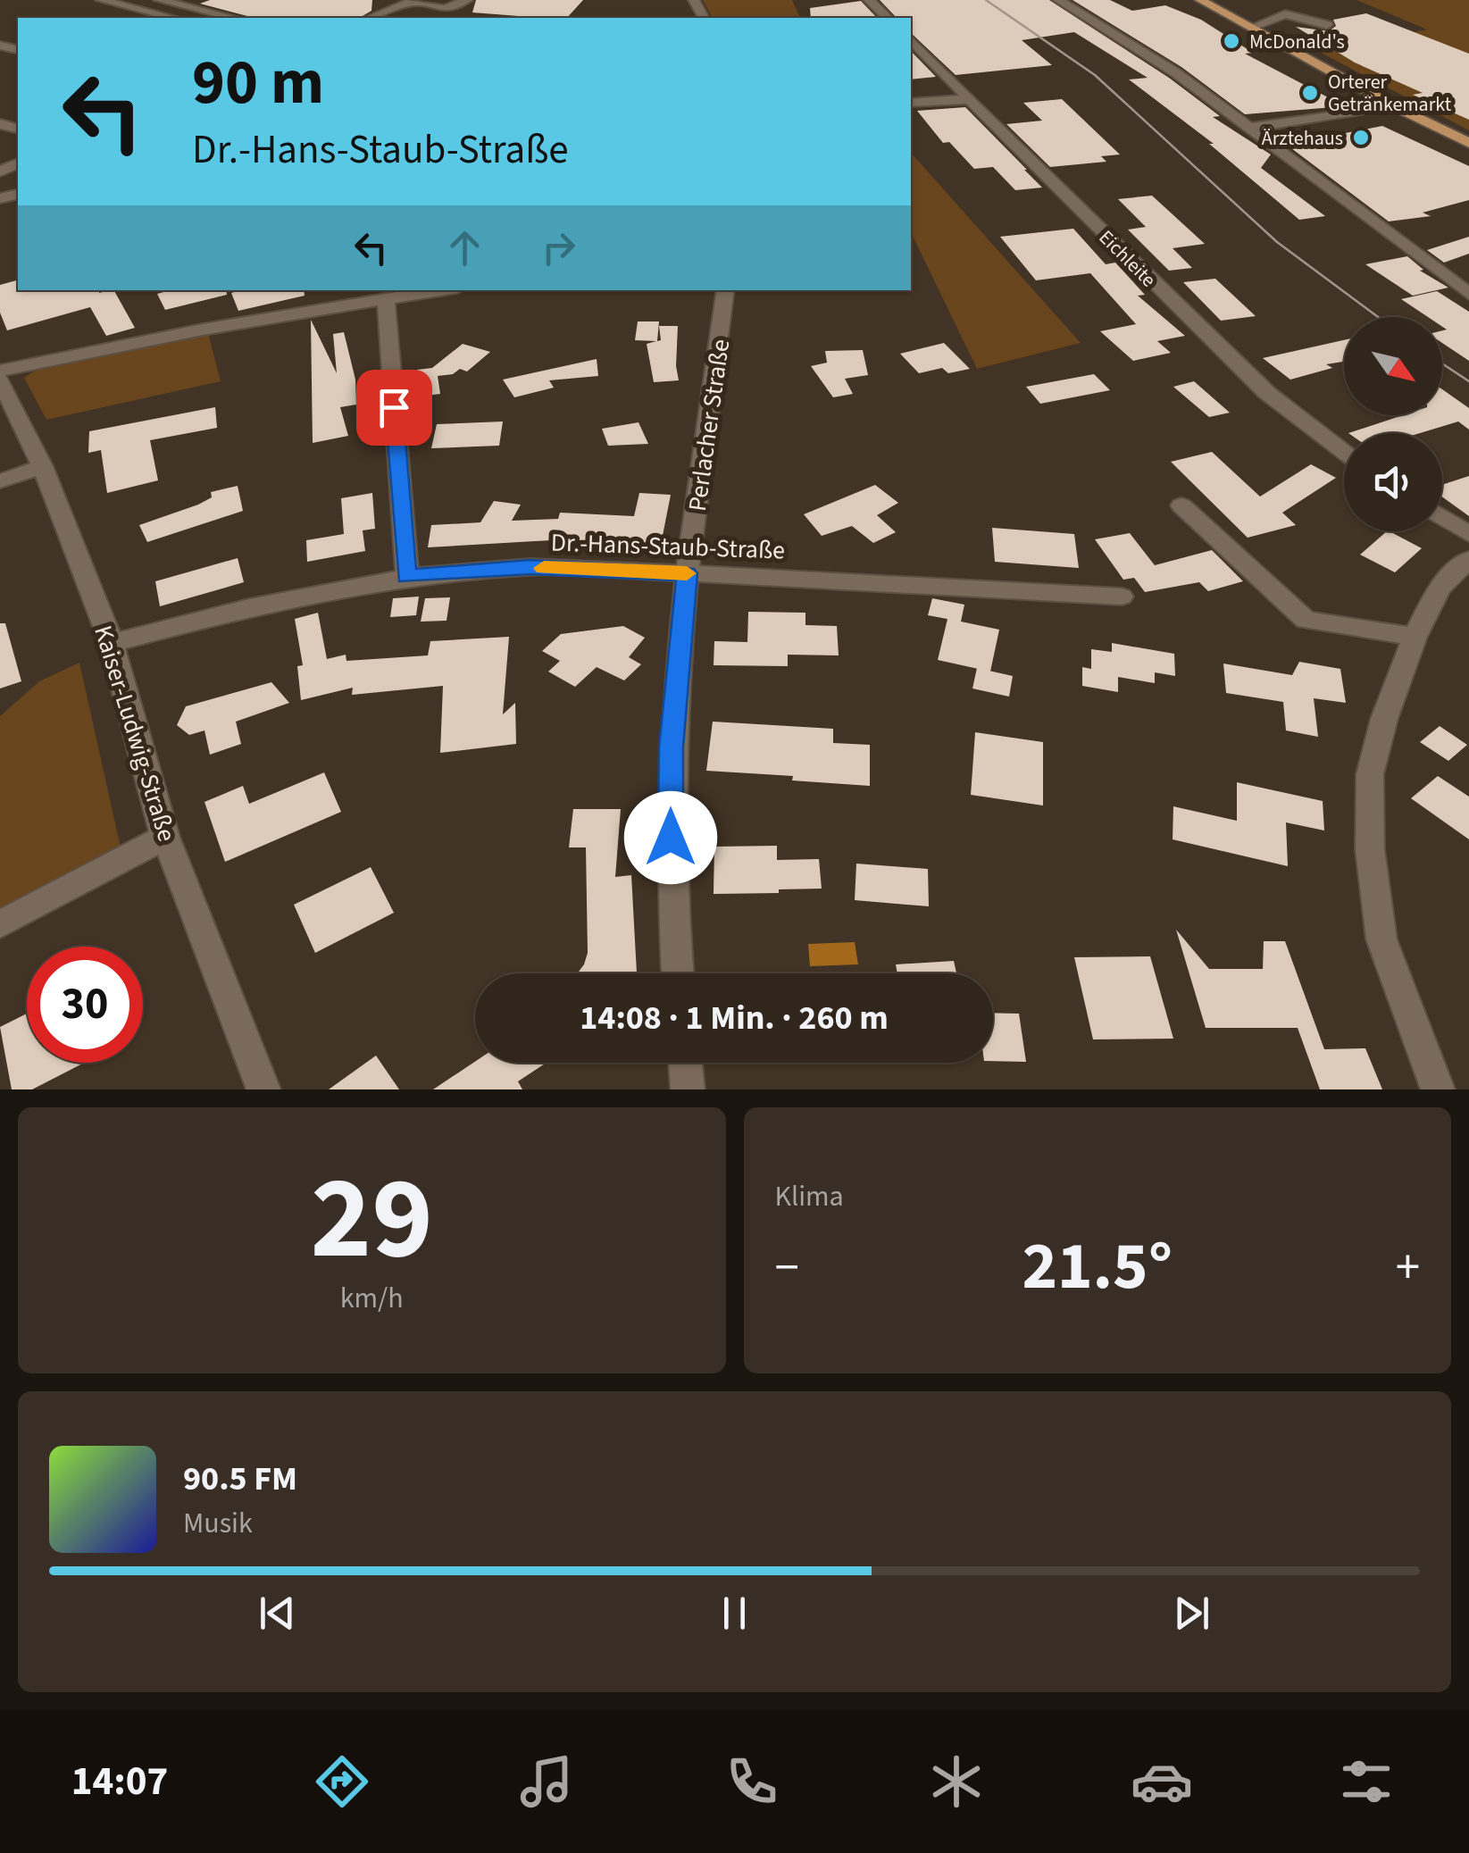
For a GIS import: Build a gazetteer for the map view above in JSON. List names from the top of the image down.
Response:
{
  "streets": {
    "street": [
      "Eichleite",
      "Perlacher Straße",
      "Dr.-Hans-Staub-Straße",
      "Kaiser-Ludwig-Straße"
    ]
  },
  "crossings": [
    ["Perlacher Straße", "Dr.-Hans-Staub-Straße"],
    ["Dr.-Hans-Staub-Straße", "Kaiser-Ludwig-Straße"]
  ],
  "places": ["McDonald's", "Orterer Getränkemarkt", "Ärztehaus"],
  "north": "bottom right",
  "page": {
    "turn": ["90 m", "Dr.-Hans-Staub-Straße"],
    "limit": "30",
    "trip": "14:08 · 1 Min. · 260 m",
    "tile": [
      ["29", "km/h"],
      "Klima"
    ],
    "heat": ["−", "21.5°", "+"],
    "song": ["90.5 FM", "Musik"],
    "tabs": "14:07"
  }
}
